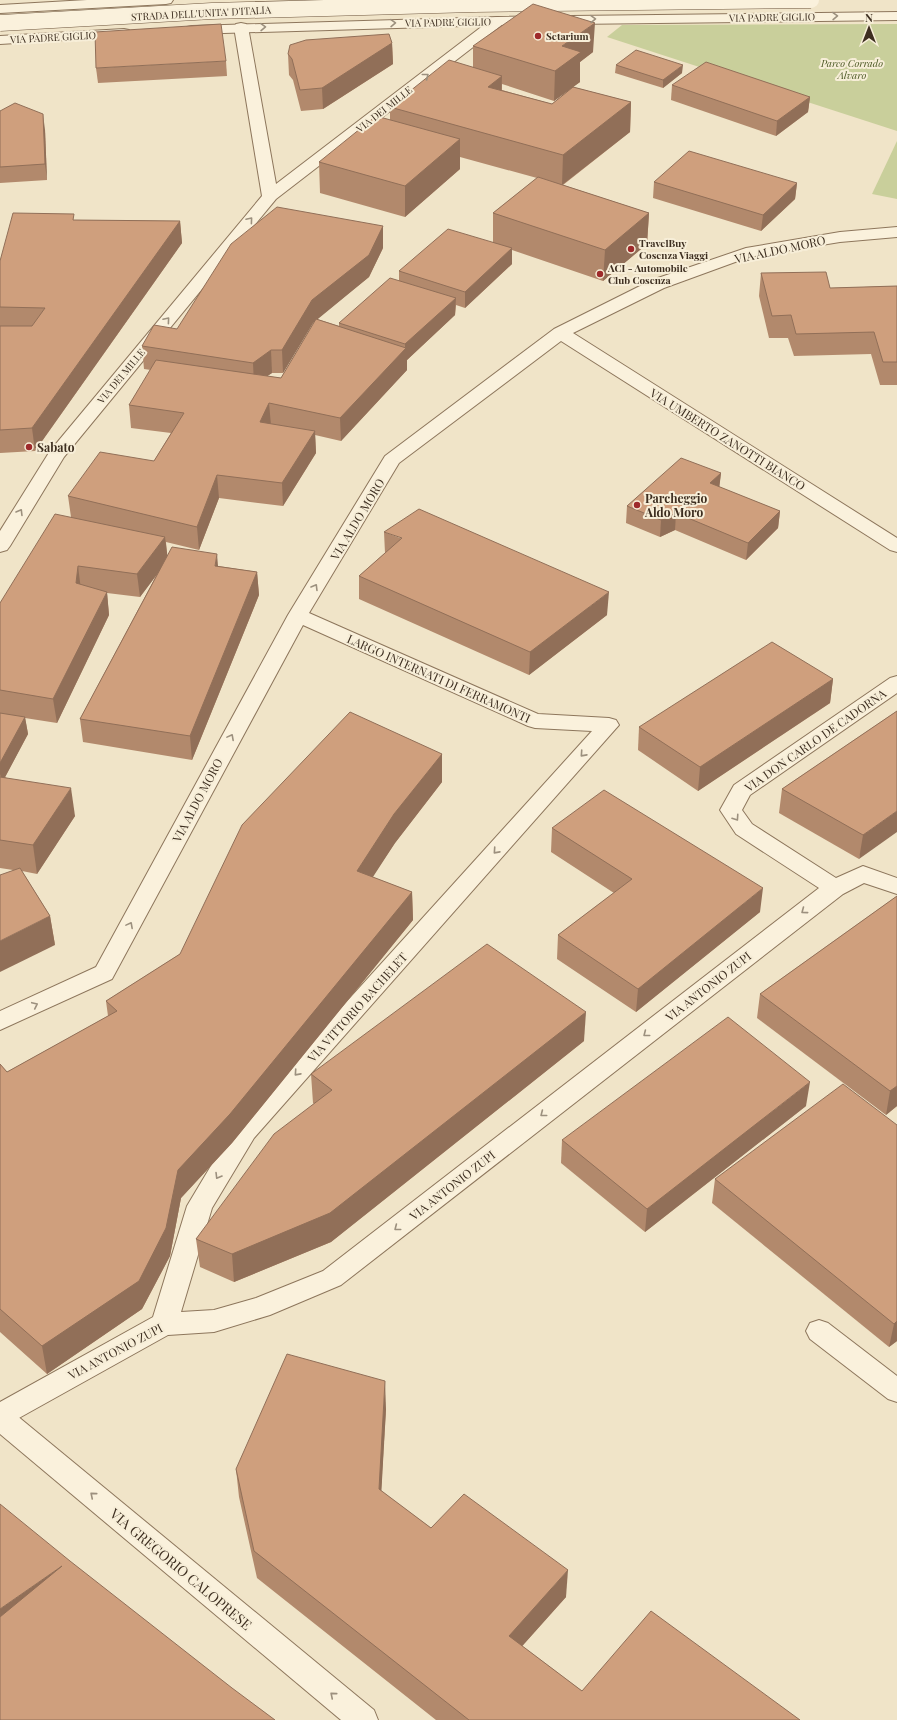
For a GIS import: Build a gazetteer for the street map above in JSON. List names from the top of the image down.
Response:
{
  "streets": {
    "street": [
      "STRADA DELL'UNITA' D'ITALIA",
      "VIA PADRE GIGLIO",
      "VIA DEI MILLE",
      "VIA ALDO MORO",
      "VIA UMBERTO ZANOTTI BIANCO",
      "LARGO INTERNATI DI FERRAMONTI",
      "VIA DON CARLO DE CADORNA",
      "VIA ANTONIO ZUPI",
      "VIA VITTORIO BACHELET",
      "VIA GREGORIO CALOPRESE"
    ]
  },
  "crossings": [
    ["VIA PADRE GIGLIO", "VIA DEI MILLE"],
    ["VIA ALDO MORO", "VIA UMBERTO ZANOTTI BIANCO"],
    ["VIA ALDO MORO", "LARGO INTERNATI DI FERRAMONTI"],
    ["LARGO INTERNATI DI FERRAMONTI", "VIA VITTORIO BACHELET"],
    ["VIA DON CARLO DE CADORNA", "VIA ANTONIO ZUPI"],
    ["VIA ANTONIO ZUPI", "VIA VITTORIO BACHELET"],
    ["VIA ANTONIO ZUPI", "VIA GREGORIO CALOPRESE"]
  ],
  "one_way": [
    "VIA PADRE GIGLIO",
    "VIA DEI MILLE",
    "VIA ALDO MORO",
    "VIA ANTONIO ZUPI",
    "VIA VITTORIO BACHELET",
    "VIA GREGORIO CALOPRESE"
  ],
  "parks": ["Parco Corrado Alvaro"],
  "places": [
    "Setarium",
    "TravelBuy Cosenza Viaggi",
    "ACI - Automobile Club Cosenza",
    "Sabato",
    "Parcheggio Aldo Moro"
  ],
  "north": "top"
}
